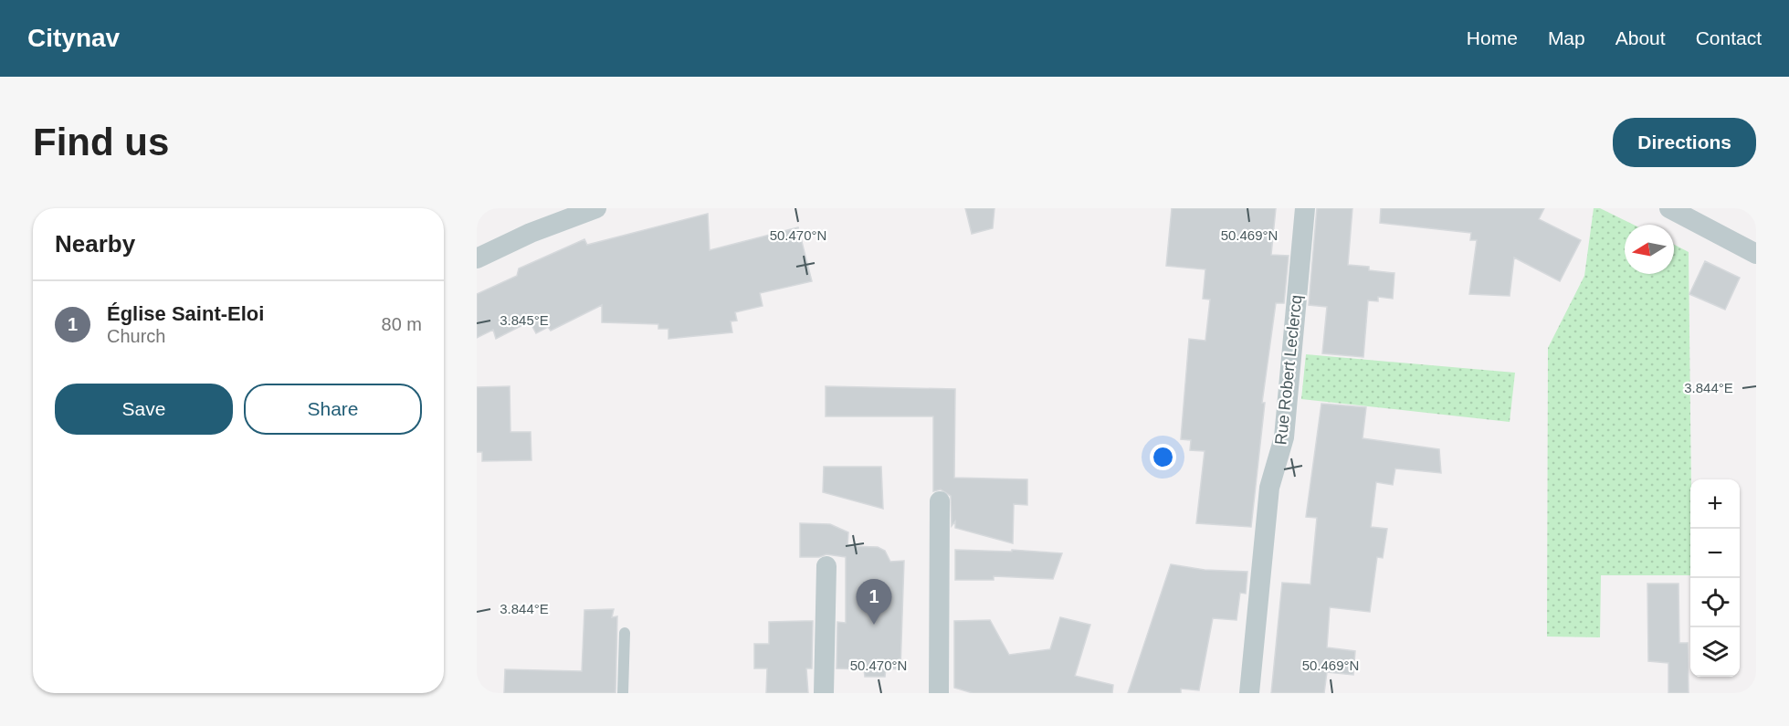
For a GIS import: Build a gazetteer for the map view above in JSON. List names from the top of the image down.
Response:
{
  "streets": {
    "street": ["Rue Robert Leclercq"]
  },
  "north": "left",
  "page": {
    "header": "Citynav",
    "nav": [
      "Home",
      "Map",
      "About",
      "Contact"
    ],
    "buttons": [
      "Directions",
      ["Save", "Share"]
    ],
    "title": "Find us",
    "heading": "Nearby",
    "list": [
      {
        "mark": "1",
        "name": "Église Saint-Eloi",
        "note": "Church",
        "value": "80 m"
      }
    ],
    "map_buttons": ["+", "−"],
    "pins": "1"
  },
  "coordinates": [
    "50.470°N",
    "50.469°N",
    "3.845°E",
    "3.844°E"
  ]
}
